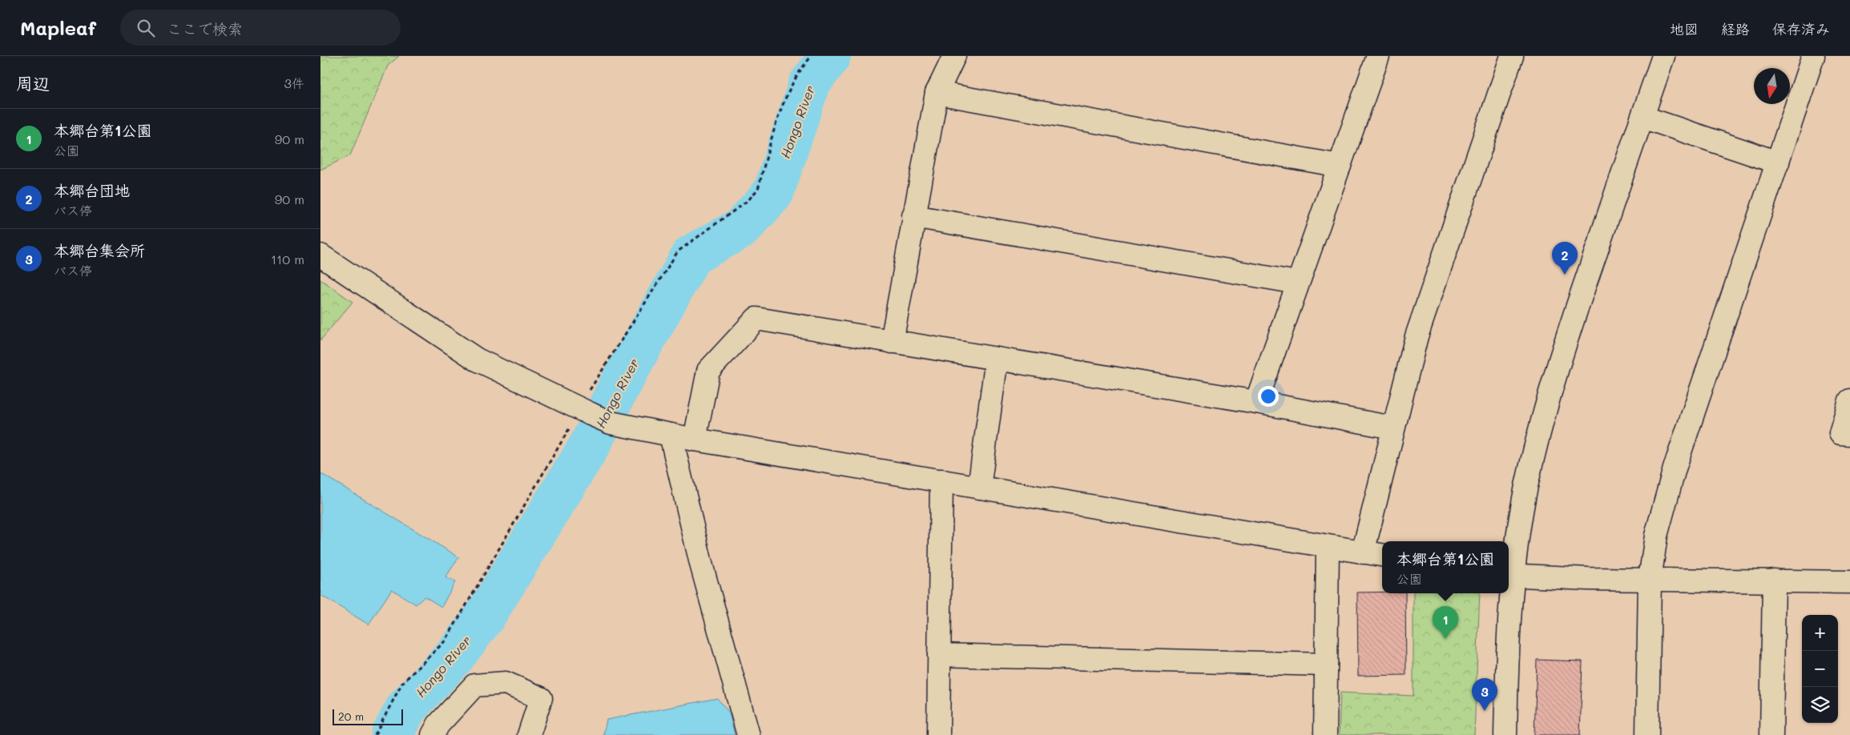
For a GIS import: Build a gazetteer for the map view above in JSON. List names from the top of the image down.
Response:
{
  "water": ["Hongo River"],
  "scale_bar": "20 m",
  "north": "bottom",
  "page": {
    "header": "Mapleaf",
    "search": "ここで検索",
    "nav": ["地図", "経路", "保存済み"],
    "heading": ["周辺", "3件"],
    "list": [
      {
        "mark": "1",
        "name": "本郷台第1公園",
        "note": "公園",
        "value": "90 m"
      },
      {
        "mark": "2",
        "name": "本郷台団地",
        "note": "バス停",
        "value": "90 m"
      },
      {
        "mark": "3",
        "name": "本郷台集会所",
        "note": "バス停",
        "value": "110 m"
      }
    ],
    "pins": ["2", "1", "3"],
    "popup": ["本郷台第1公園", "公園"],
    "map_buttons": ["+", "−"],
    "scale": "20 m"
  }
}
